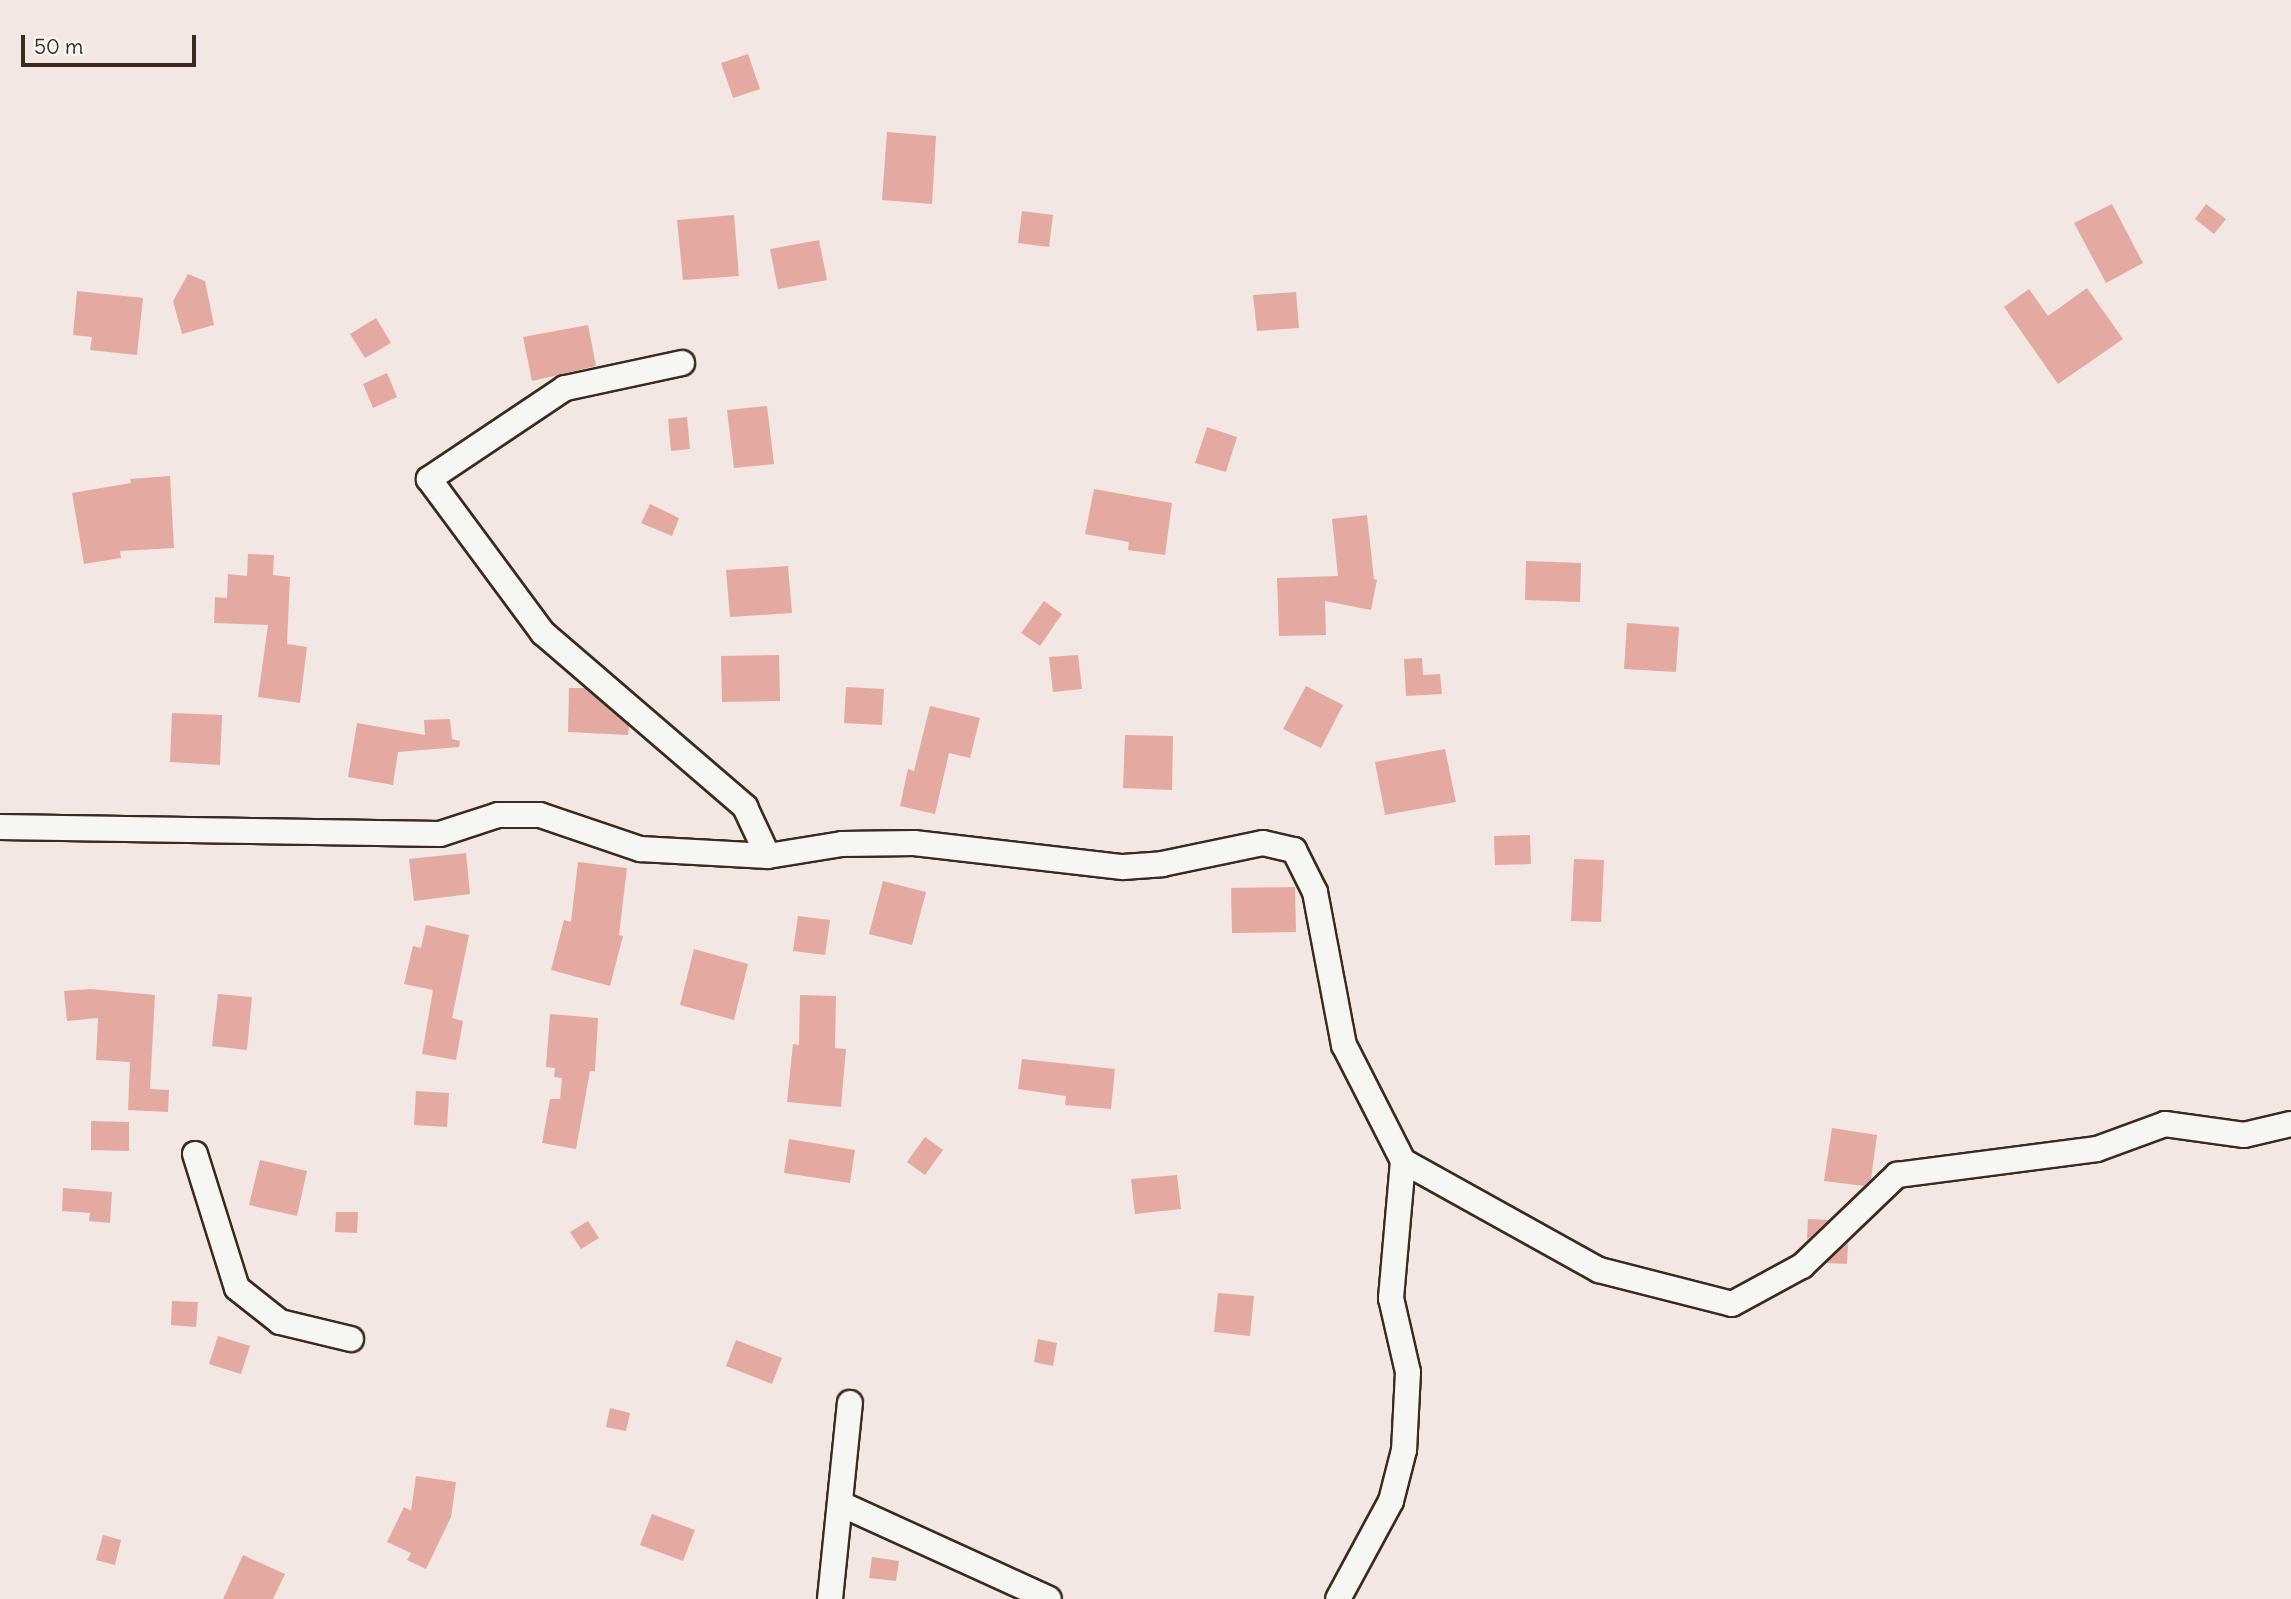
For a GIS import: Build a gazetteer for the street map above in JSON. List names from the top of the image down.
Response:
{
  "scale_bar": "50 m"
}
